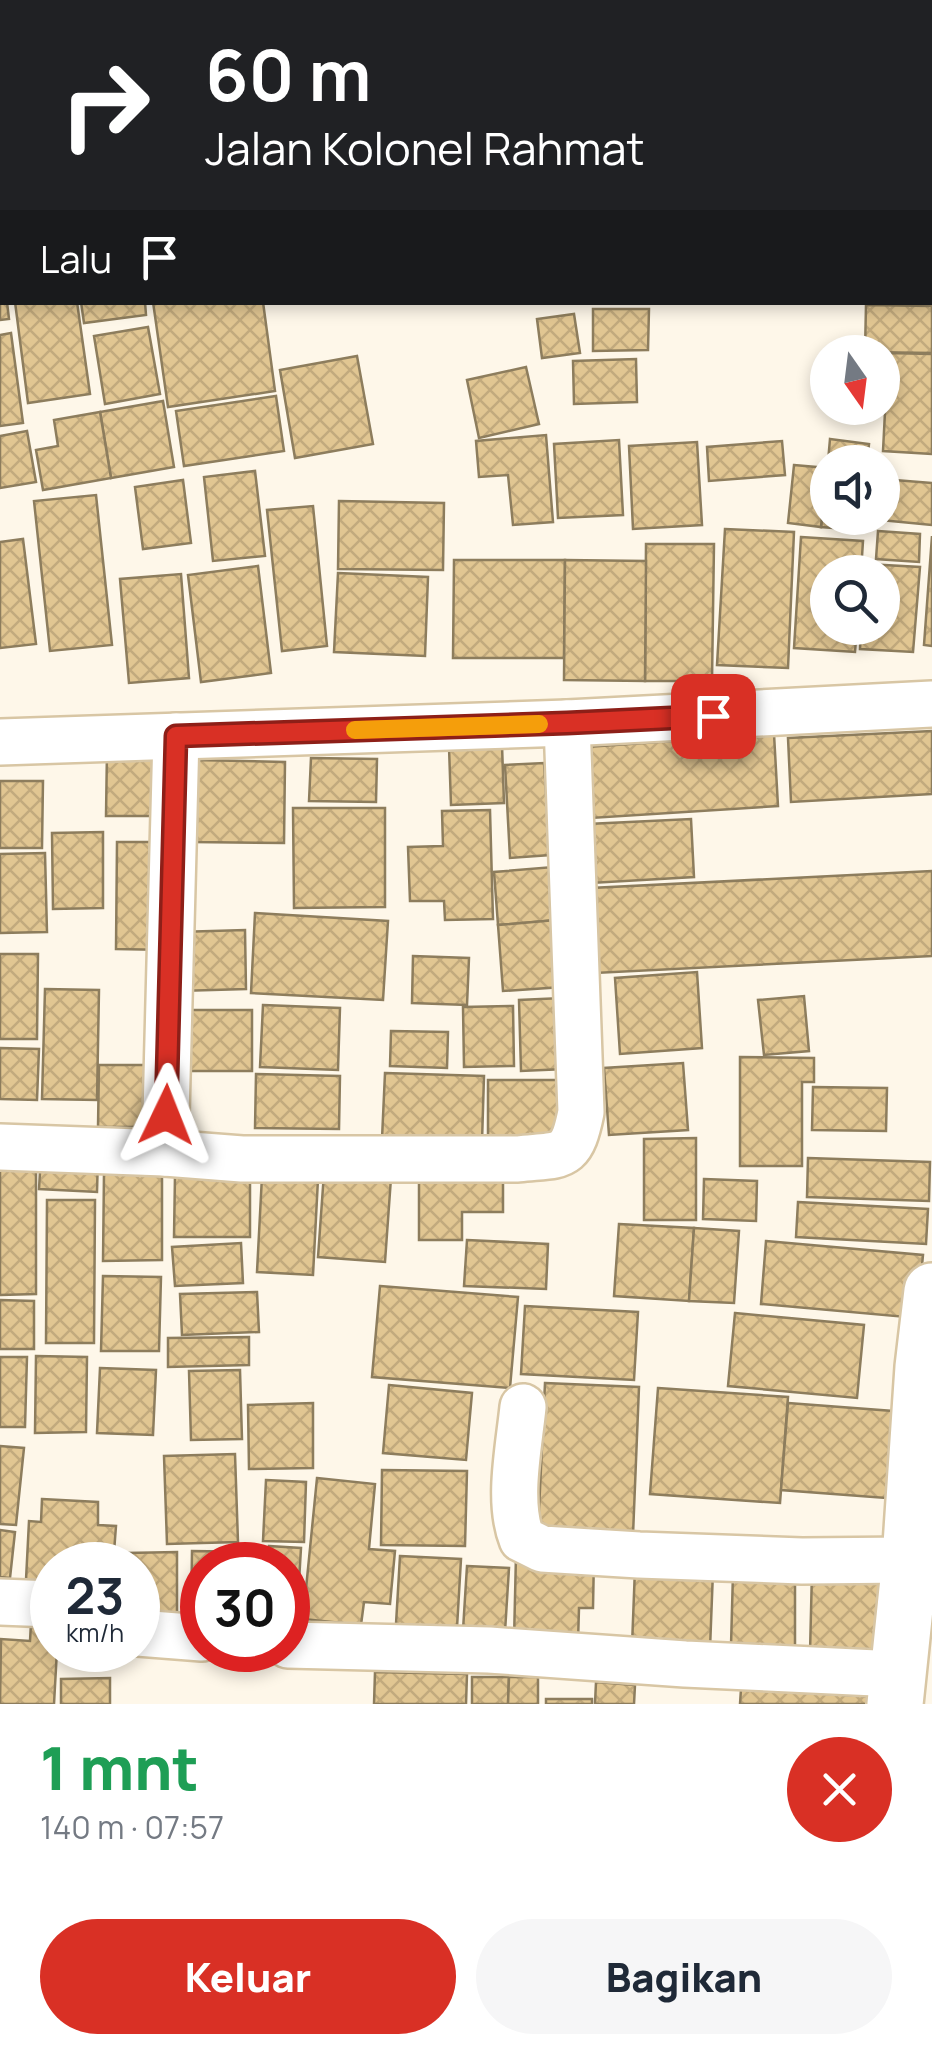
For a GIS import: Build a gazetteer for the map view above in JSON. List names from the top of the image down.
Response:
{
  "north": "bottom",
  "page": {
    "turn": ["60 m", "Jalan Kolonel Rahmat"],
    "then": "Lalu",
    "speed": "23 km/h",
    "limit": "30",
    "heading": ["1 mnt", "140 m · 07:57"],
    "buttons": ["Keluar", "Bagikan"]
  }
}
